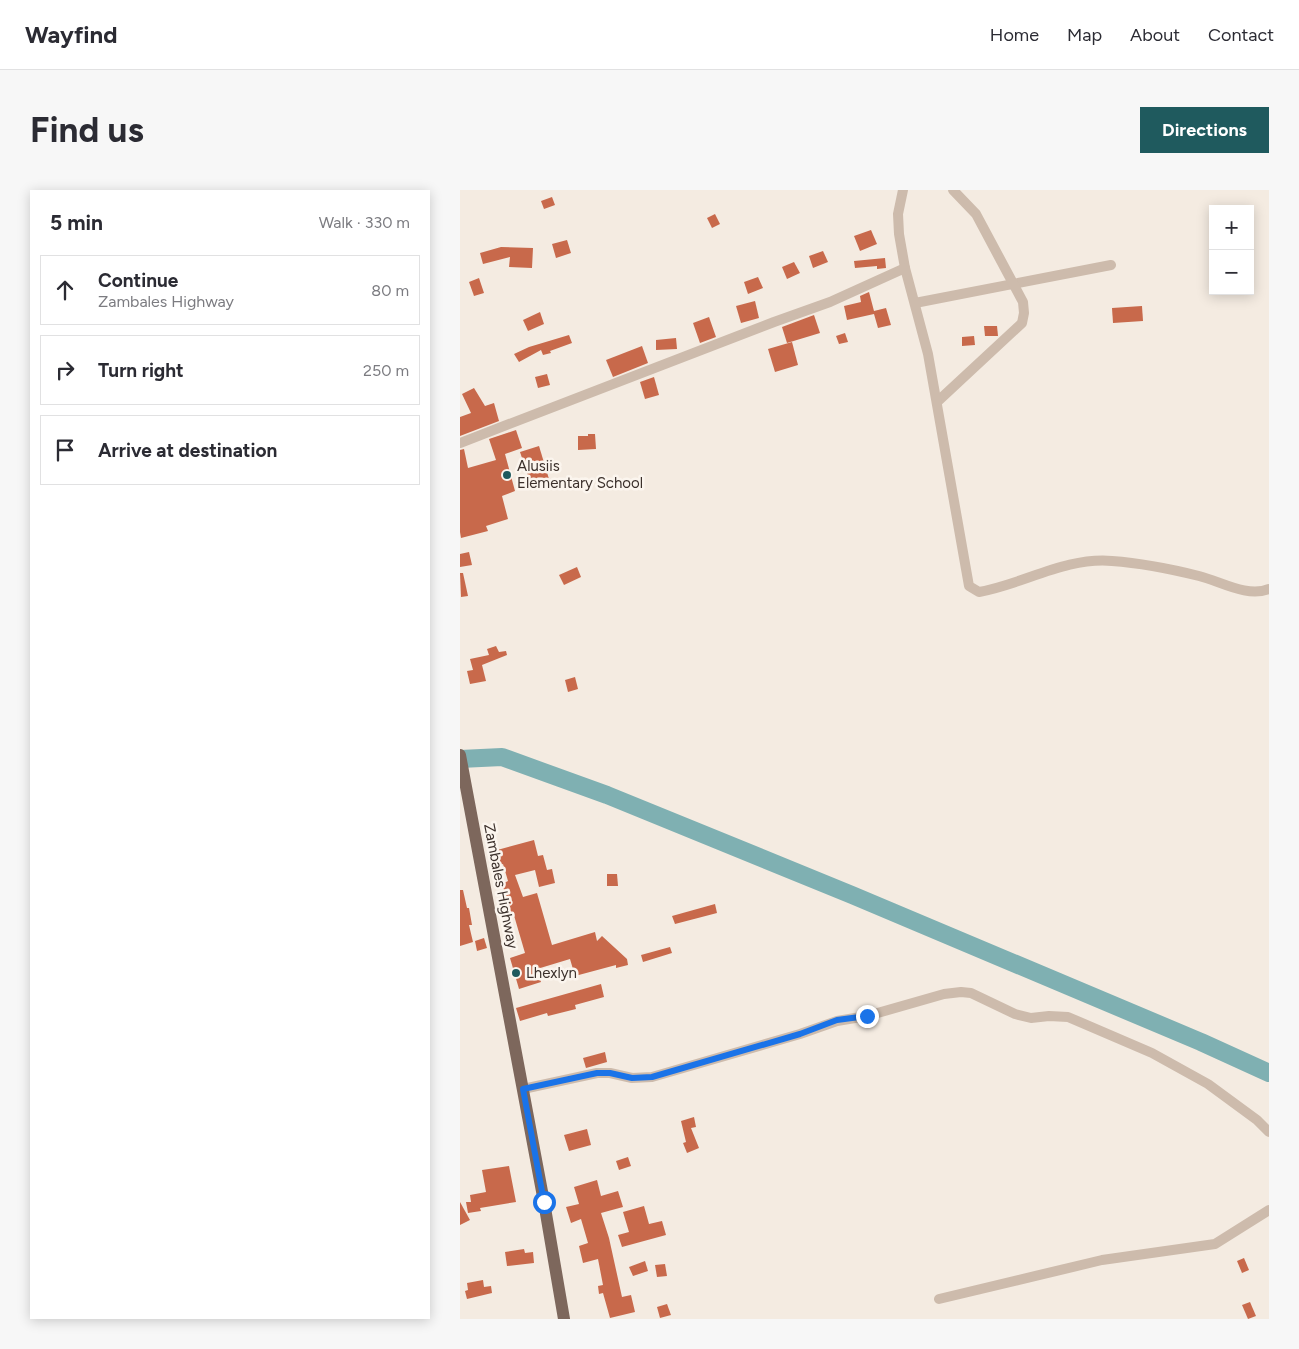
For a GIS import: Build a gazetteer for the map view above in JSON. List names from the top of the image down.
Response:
{
  "streets": {
    "main road": ["Zambales Highway"]
  },
  "places": ["Alusiis Elementary School", "Lhexlyn"],
  "page": {
    "header": "Wayfind",
    "nav": [
      "Home",
      "Map",
      "About",
      "Contact"
    ],
    "buttons": "Directions",
    "title": "Find us",
    "heading": ["5 min", "Walk · 330 m"],
    "map_buttons": ["+", "−"],
    "list": [
      ["Continue", "Zambales Highway", "80 m"],
      ["Turn right", "250 m"],
      "Arrive at destination"
    ]
  }
}
